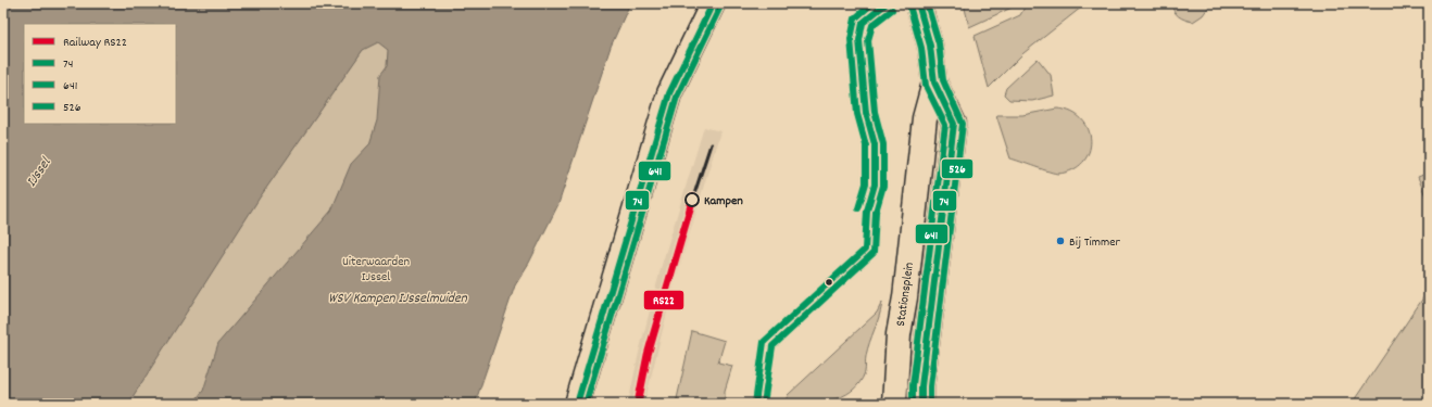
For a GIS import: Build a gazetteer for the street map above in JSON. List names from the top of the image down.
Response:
{
  "streets": {
    "street": ["Stationsplein"]
  },
  "water": ["IJssel", "WSV Kampen IJsselmuiden"],
  "parks": ["Uiterwaarden IJssel"],
  "places": ["Kampen", "Bij Timmer"],
  "lines": [
    "transit line 74",
    "transit line 526",
    "transit line 641",
    "rail line RS22"
  ],
  "legend": [
    "Railway RS22",
    "74",
    "641",
    "526"
  ]
}
